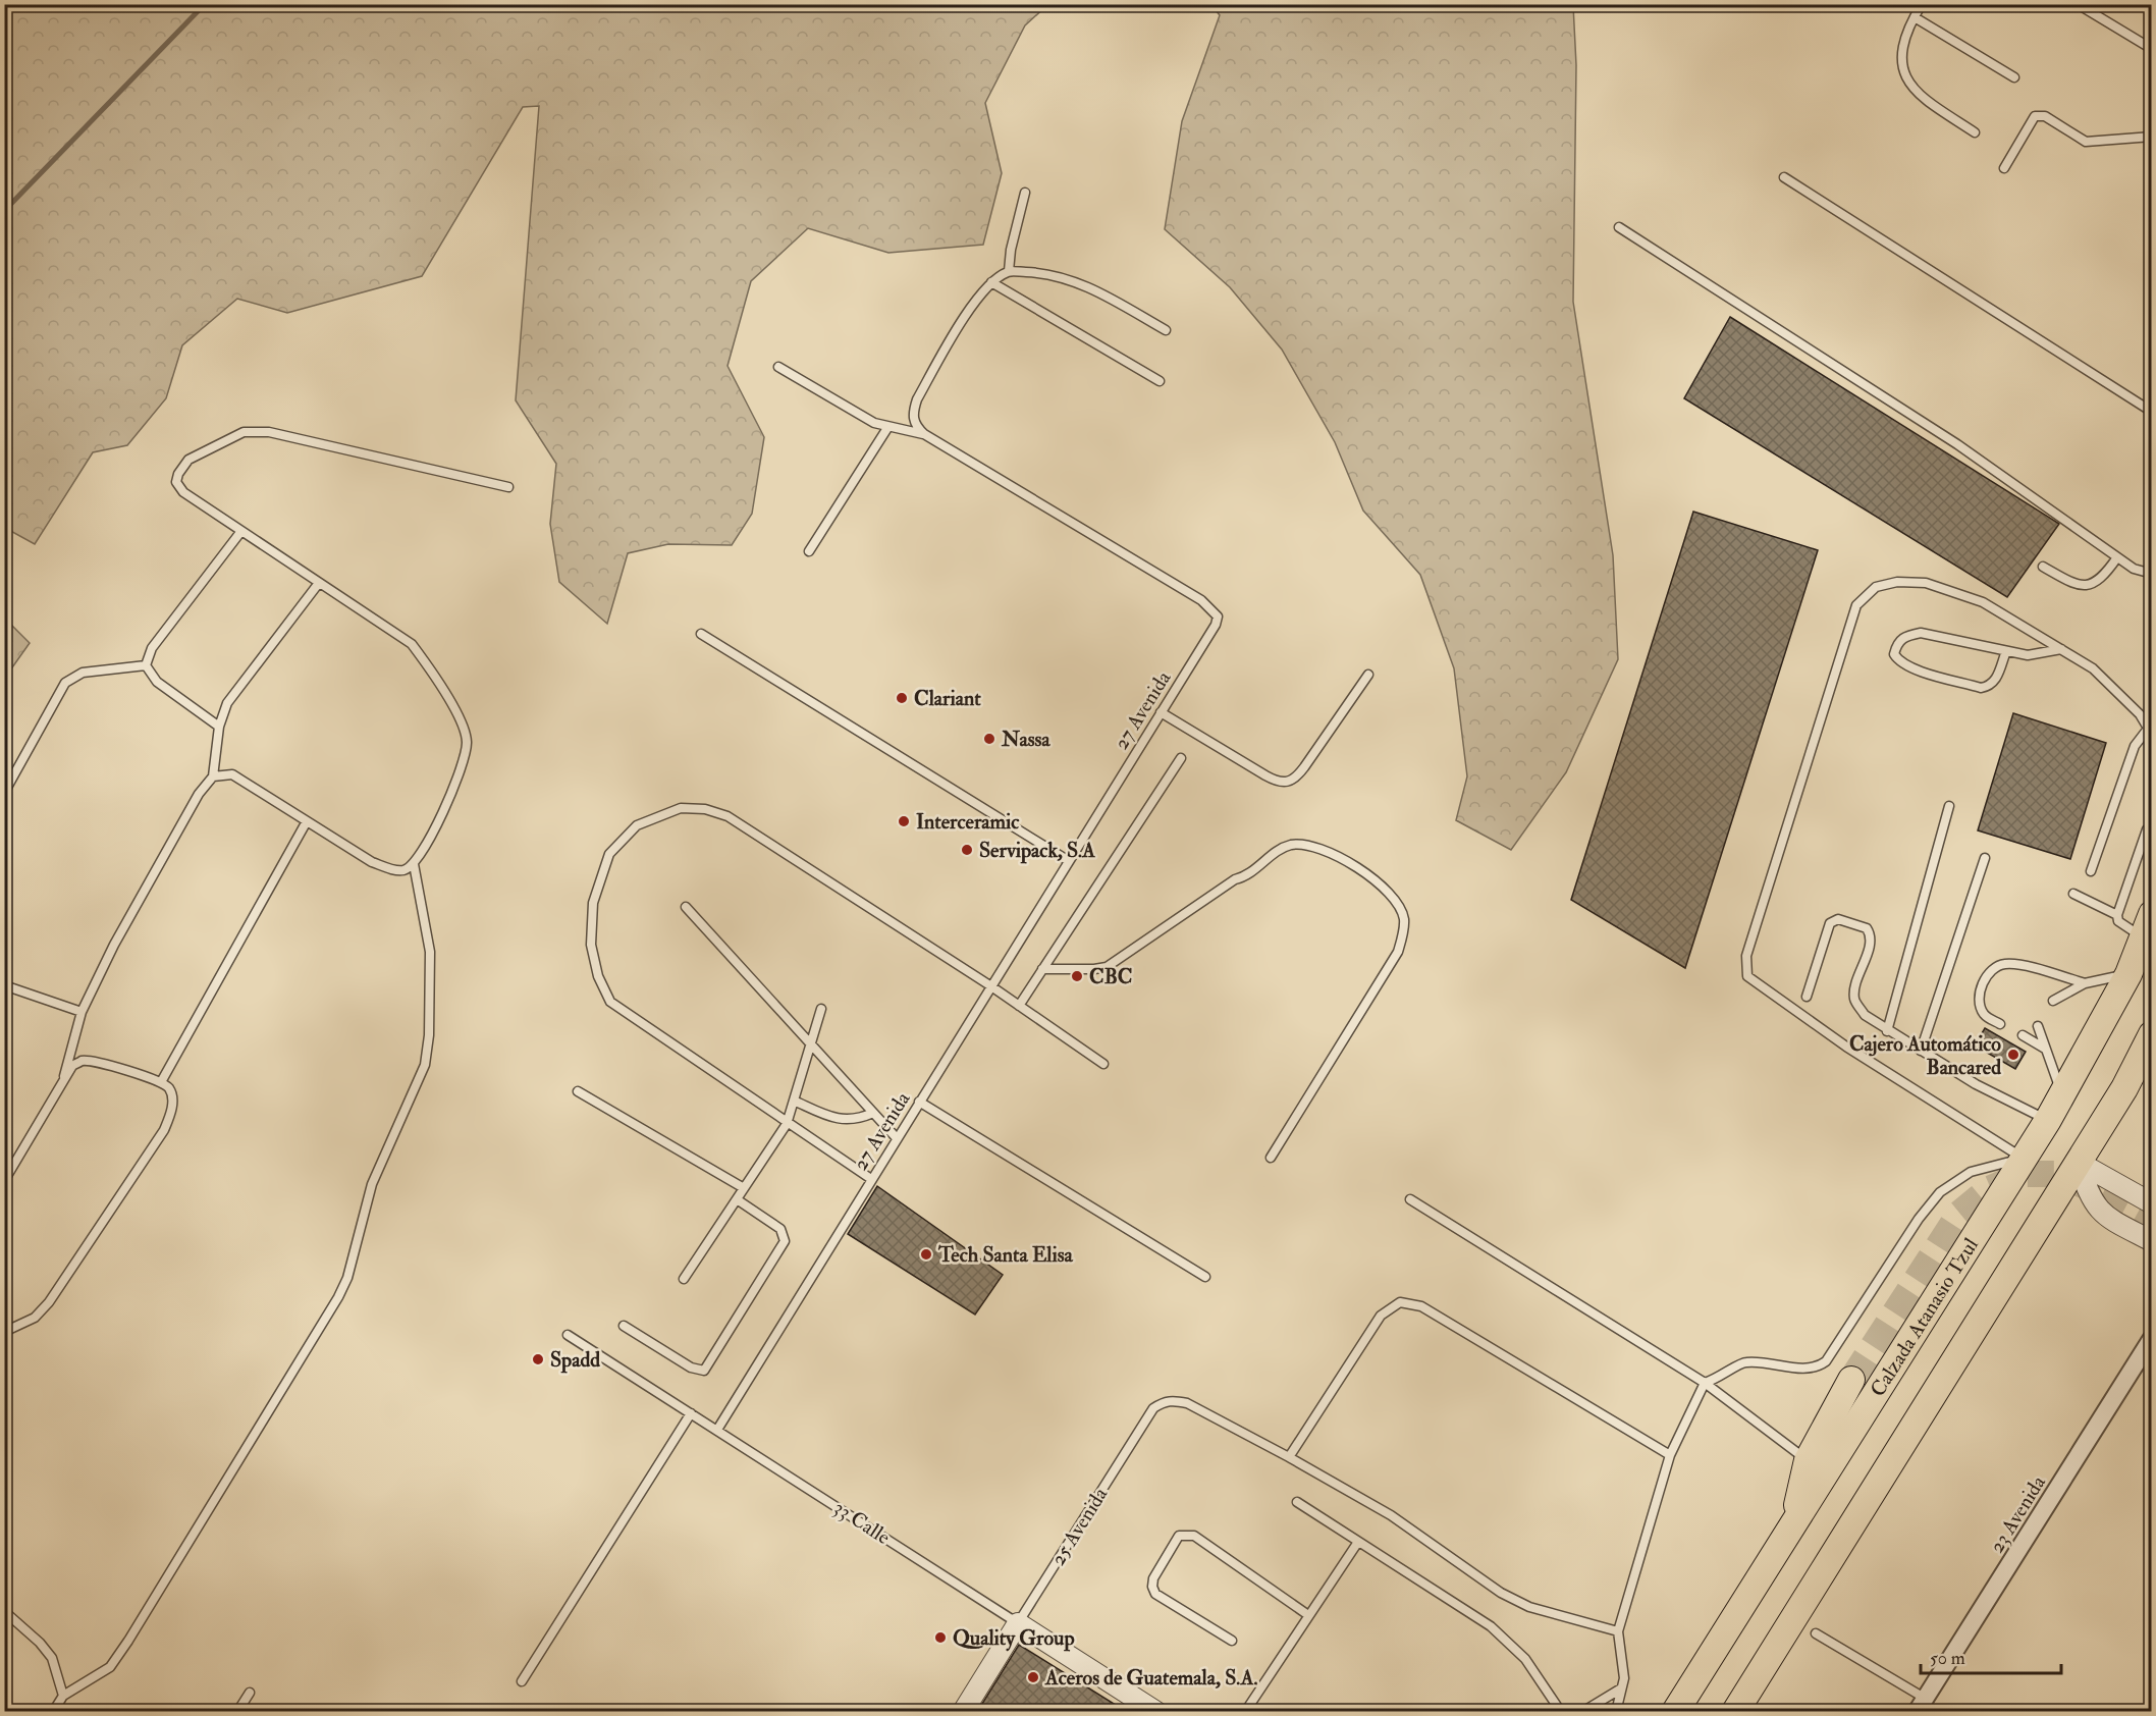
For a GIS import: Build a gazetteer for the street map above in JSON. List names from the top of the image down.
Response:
{
  "streets": {
    "main road": ["Calzada Atanasio Tzul"],
    "street": ["23 Avenida", "33 Calle", "25 Avenida"],
    "lane": ["27 Avenida"]
  },
  "crossings": [
    ["27 Avenida", "33 Calle"],
    ["33 Calle", "25 Avenida"]
  ],
  "places": [
    "Clariant",
    "Nassa",
    "Interceramic",
    "Servipack, S.A",
    "CBC",
    "Cajero Automático Bancared",
    "Tech Santa Elisa",
    "Spadd",
    "Quality Group",
    "Aceros de Guatemala, S.A."
  ],
  "scale_bar": "50 m"
}
